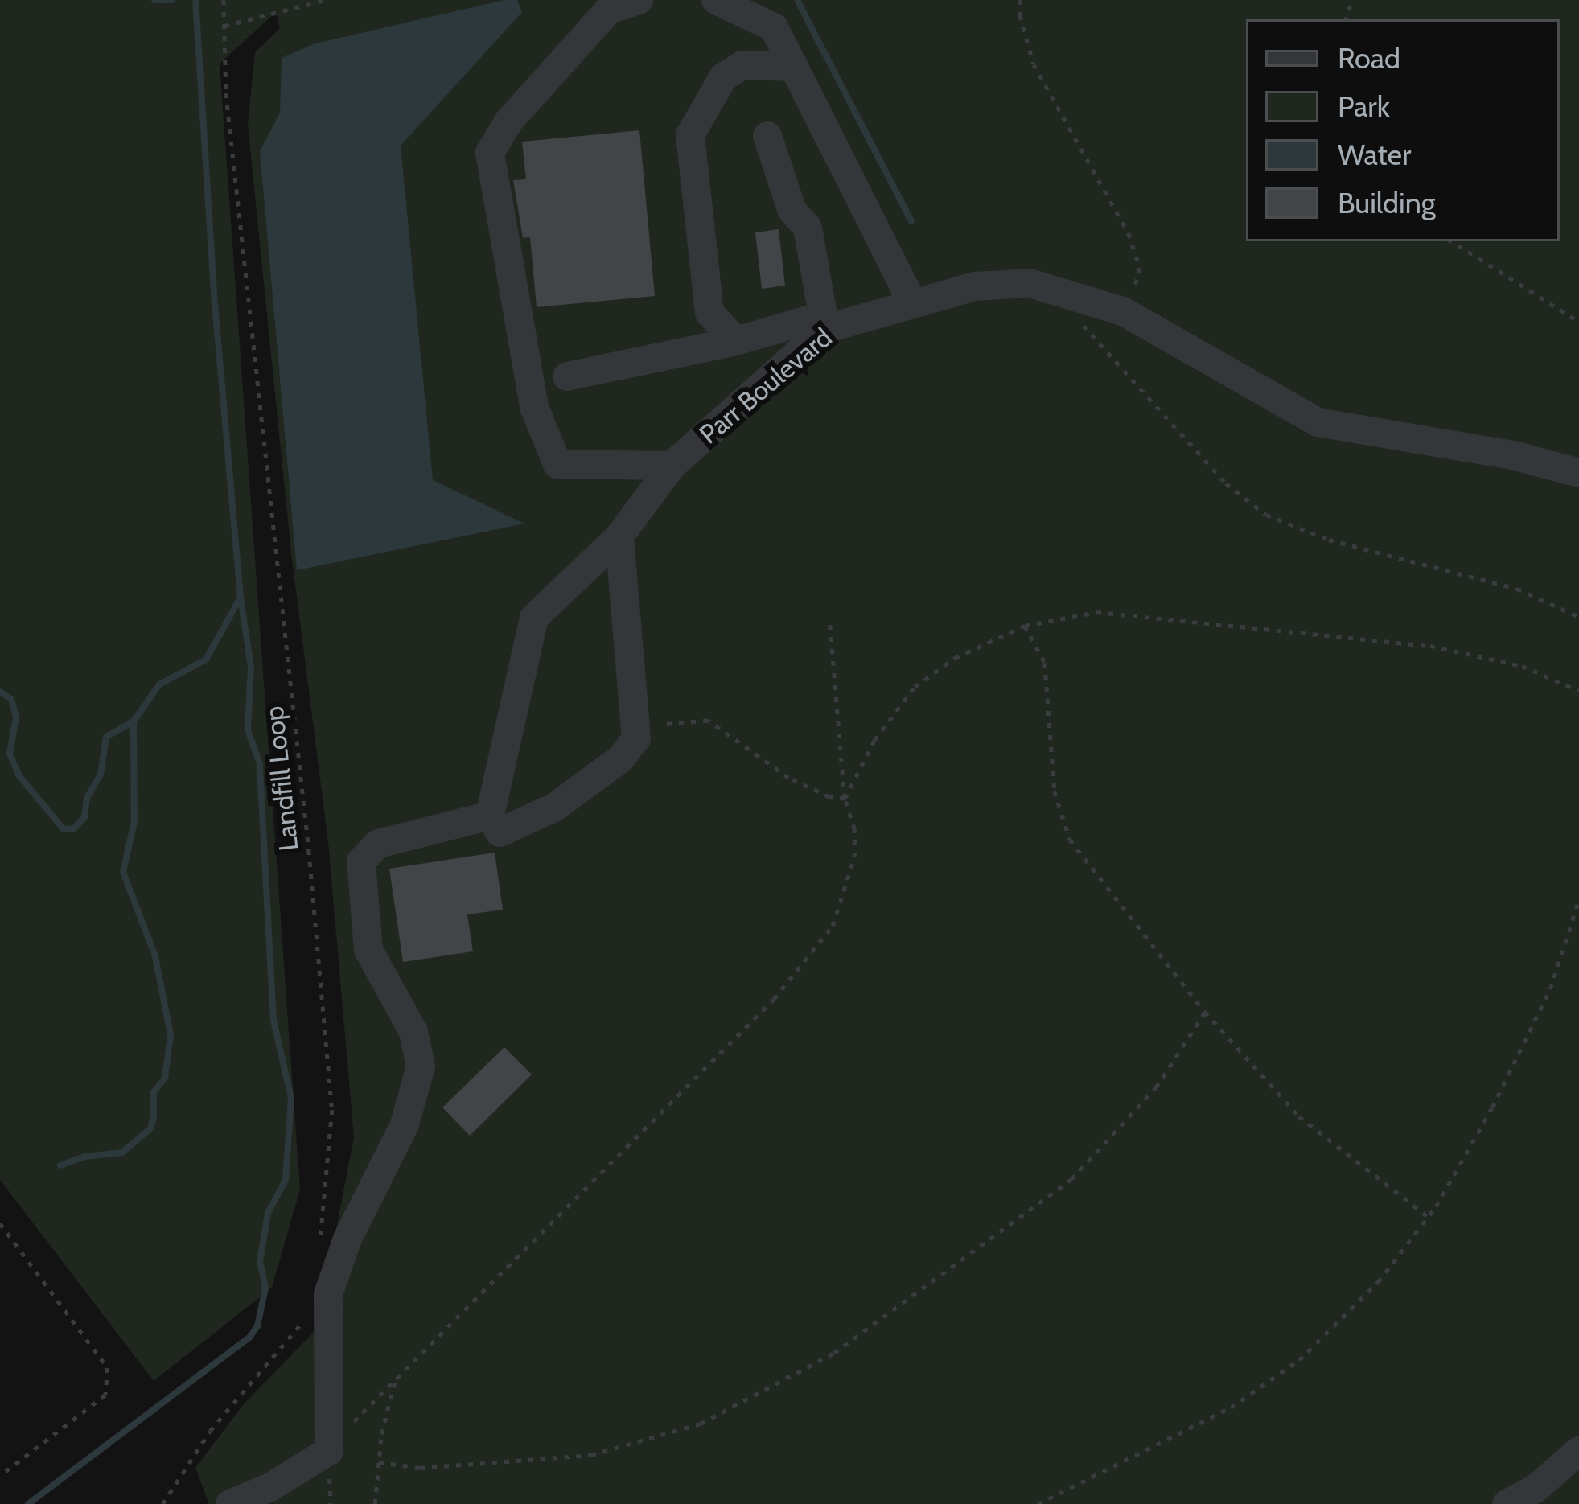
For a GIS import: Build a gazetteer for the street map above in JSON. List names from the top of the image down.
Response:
{
  "streets": {
    "lane": ["Parr Boulevard"],
    "path": ["Landfill Loop"]
  },
  "legend": [
    "Road",
    "Park",
    "Water",
    "Building"
  ]
}
